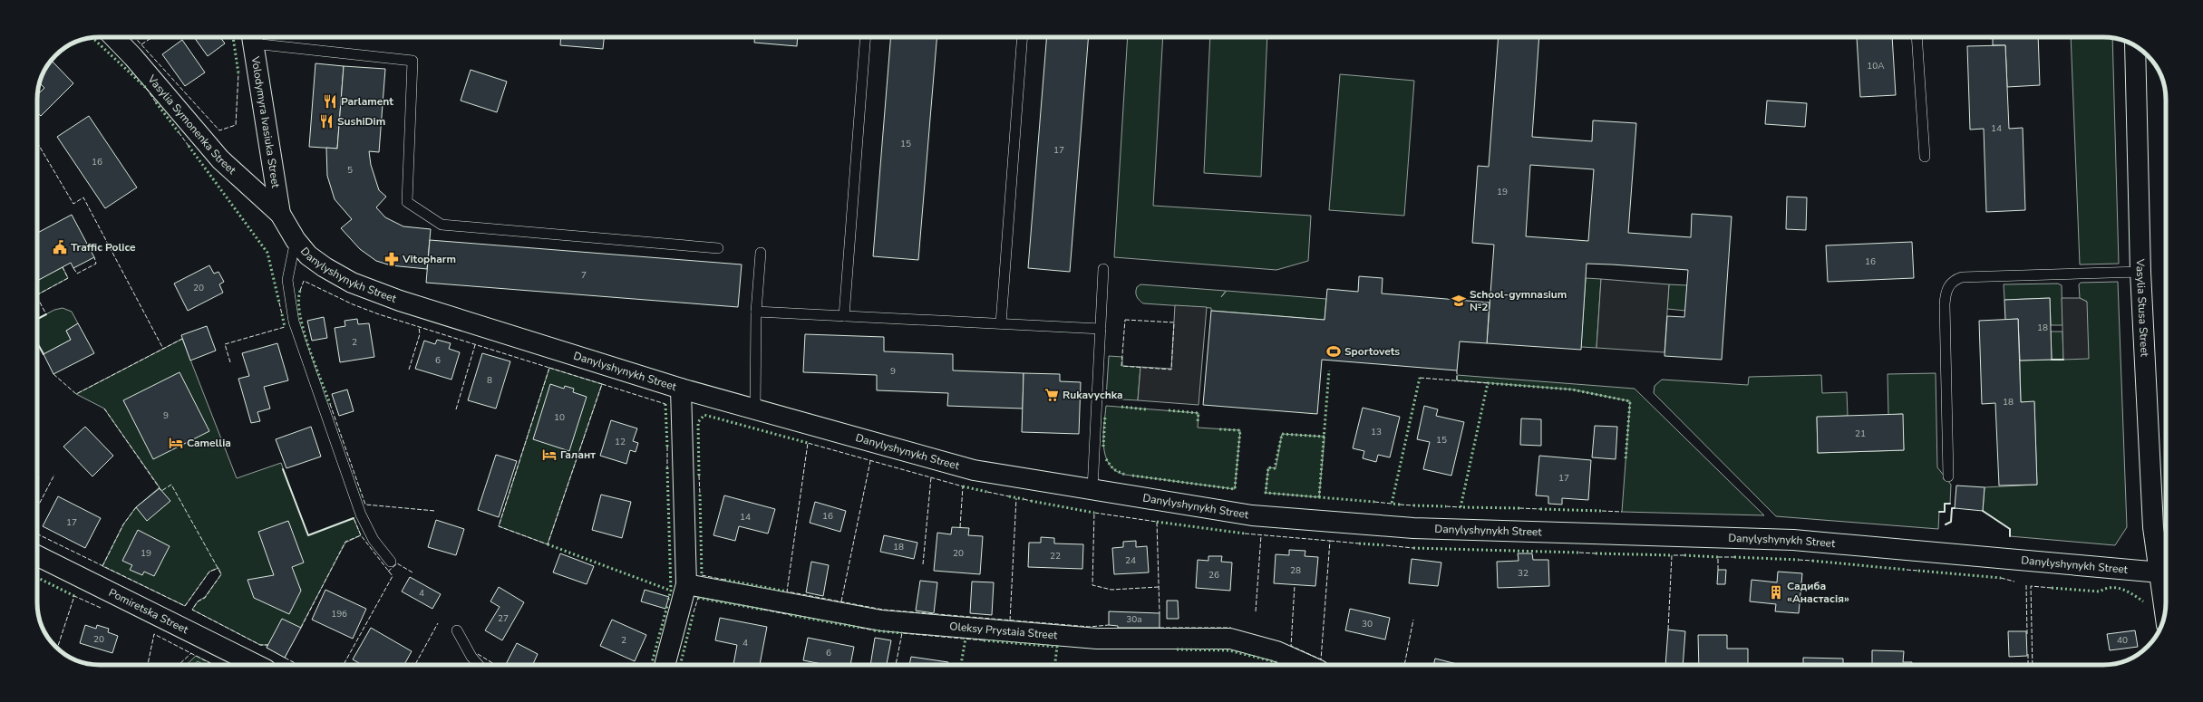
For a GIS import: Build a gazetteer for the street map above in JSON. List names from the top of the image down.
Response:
{
  "streets": {
    "street": [
      "Volodymyra Ivasiuka Street",
      "Vasylia Symonenka Street",
      "Danylyshynykh Street",
      "Vasylia Stusa Street",
      "Pomiretska Street",
      "Oleksy Prystaia Street"
    ]
  },
  "crossings": [
    ["Volodymyra Ivasiuka Street", "Vasylia Symonenka Street"],
    ["Volodymyra Ivasiuka Street", "Danylyshynykh Street"],
    ["Vasylia Symonenka Street", "Danylyshynykh Street"],
    ["Danylyshynykh Street", "Vasylia Stusa Street"]
  ],
  "places": {
    "restaurant": ["Parlament", "SushiDim"],
    "public building": ["Traffic Police"],
    "pharmacy": ["Vitopharm"],
    "school or university": ["School-gymnasium №2"],
    "sports": ["Sportovets"],
    "supermarket": ["Rukavychka"],
    "hotel": ["Camellia", "Галант"],
    "building": ["Садиба «Анастасія»"]
  },
  "house_numbers": [
    "10А",
    "14",
    "15",
    "17",
    "16",
    "5",
    "19",
    "16",
    "7",
    "20",
    "18",
    "2",
    "6",
    "9",
    "8",
    "18",
    "9",
    "10",
    "13",
    "21",
    "15",
    "12",
    "17",
    "16",
    "14",
    "17",
    "18",
    "19",
    "20",
    "22",
    "24",
    "28",
    "32",
    "26",
    "4",
    "19б",
    "27",
    "30а",
    "30",
    "20",
    "2",
    "40",
    "4",
    "6"
  ]
}
